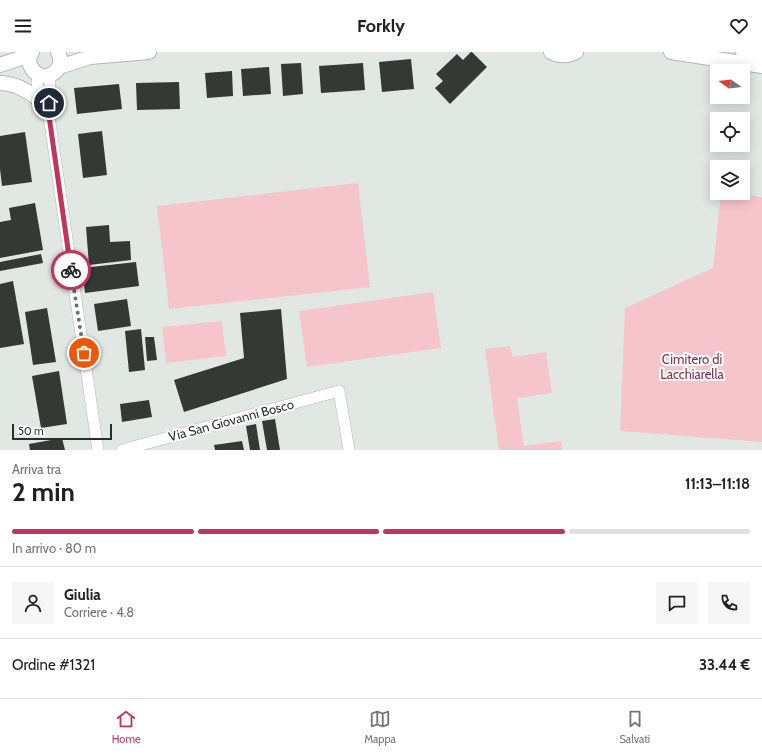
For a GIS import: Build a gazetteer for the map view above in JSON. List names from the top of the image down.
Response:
{
  "streets": {
    "street": ["Via San Giovanni Bosco"]
  },
  "parks": ["Cimitero di Lacchiarella"],
  "scale_bar": "50 m",
  "north": "left",
  "page": {
    "header": "Forkly",
    "scale": "50 m",
    "heading": ["2 min", "Arriva tra", "11:13–11:18"],
    "panel": [
      "Giulia",
      "Corriere · 4.8",
      "Ordine #1321",
      "33.44 €"
    ],
    "bar": "In arrivo · 80 m",
    "tabs": ["Home", "Mappa", "Salvati"]
  }
}
